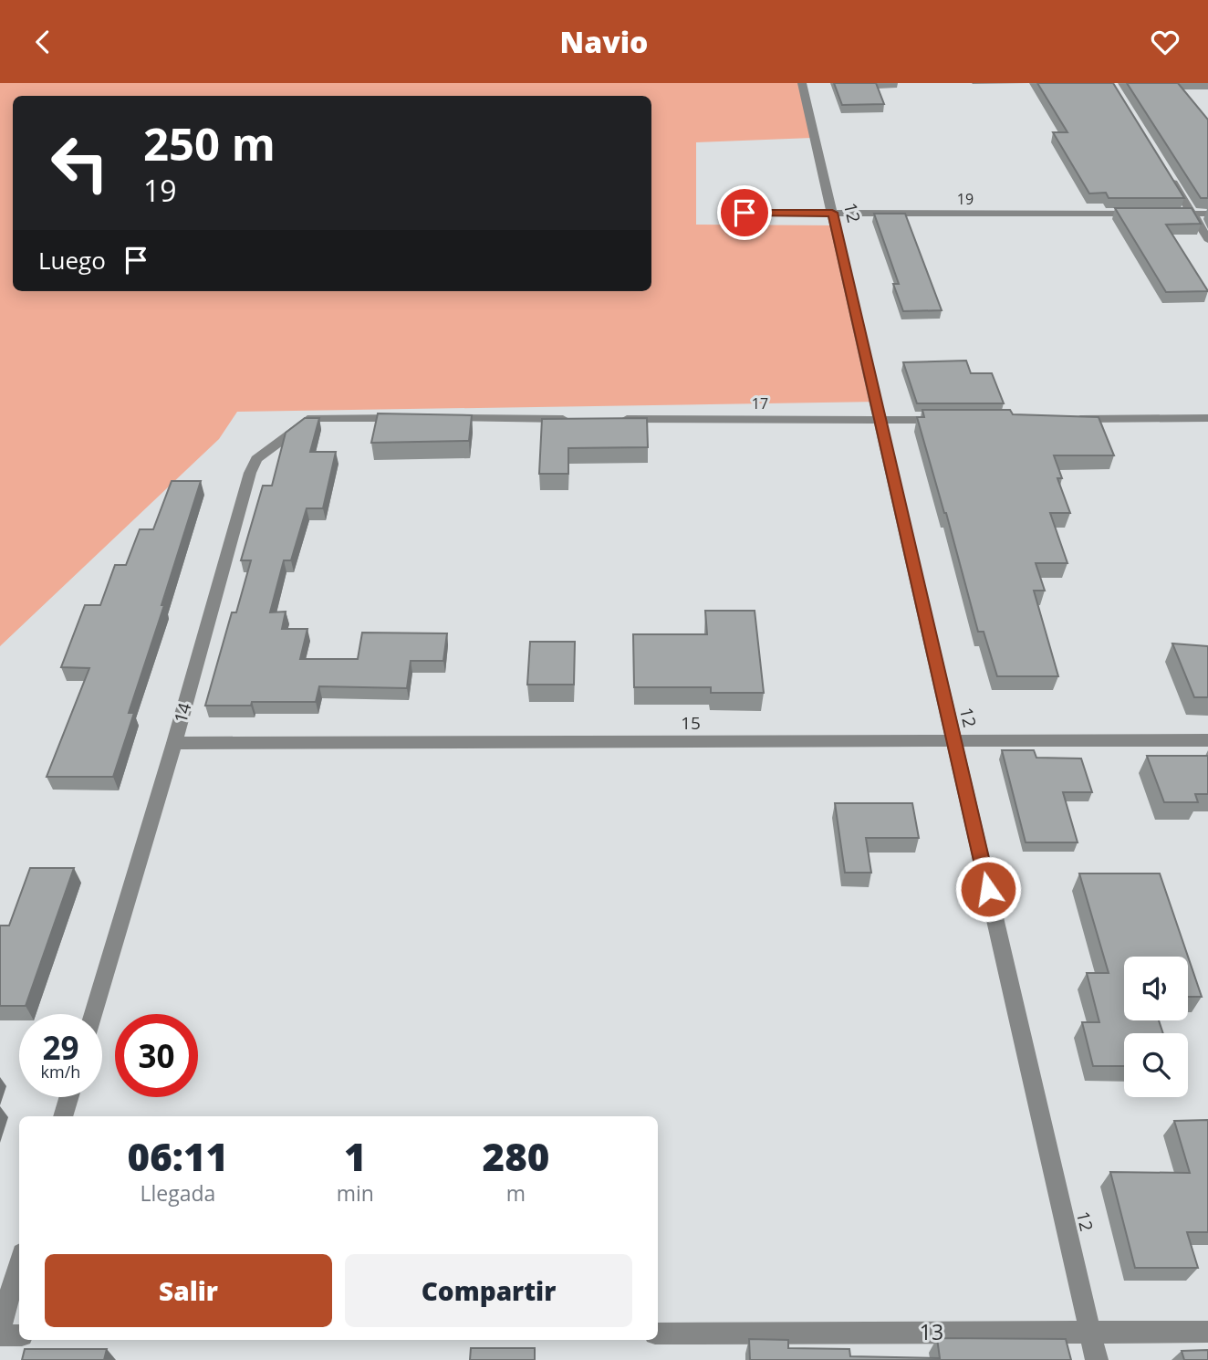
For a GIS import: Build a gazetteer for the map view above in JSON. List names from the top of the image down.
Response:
{
  "streets": {
    "street": [
      "19",
      "12",
      "17",
      "14",
      "15",
      "13"
    ]
  },
  "crossings": [
    ["19", "12"],
    ["12", "17"],
    ["12", "15"],
    ["12", "13"],
    ["14", "15"]
  ],
  "page": {
    "header": "Navio",
    "turn": ["250 m", "19"],
    "then": "Luego",
    "speed": "29 km/h",
    "limit": "30",
    "eta": [
      "06:11",
      "Llegada",
      "1",
      "min",
      "280",
      "m"
    ],
    "buttons": ["Salir", "Compartir"]
  }
}
